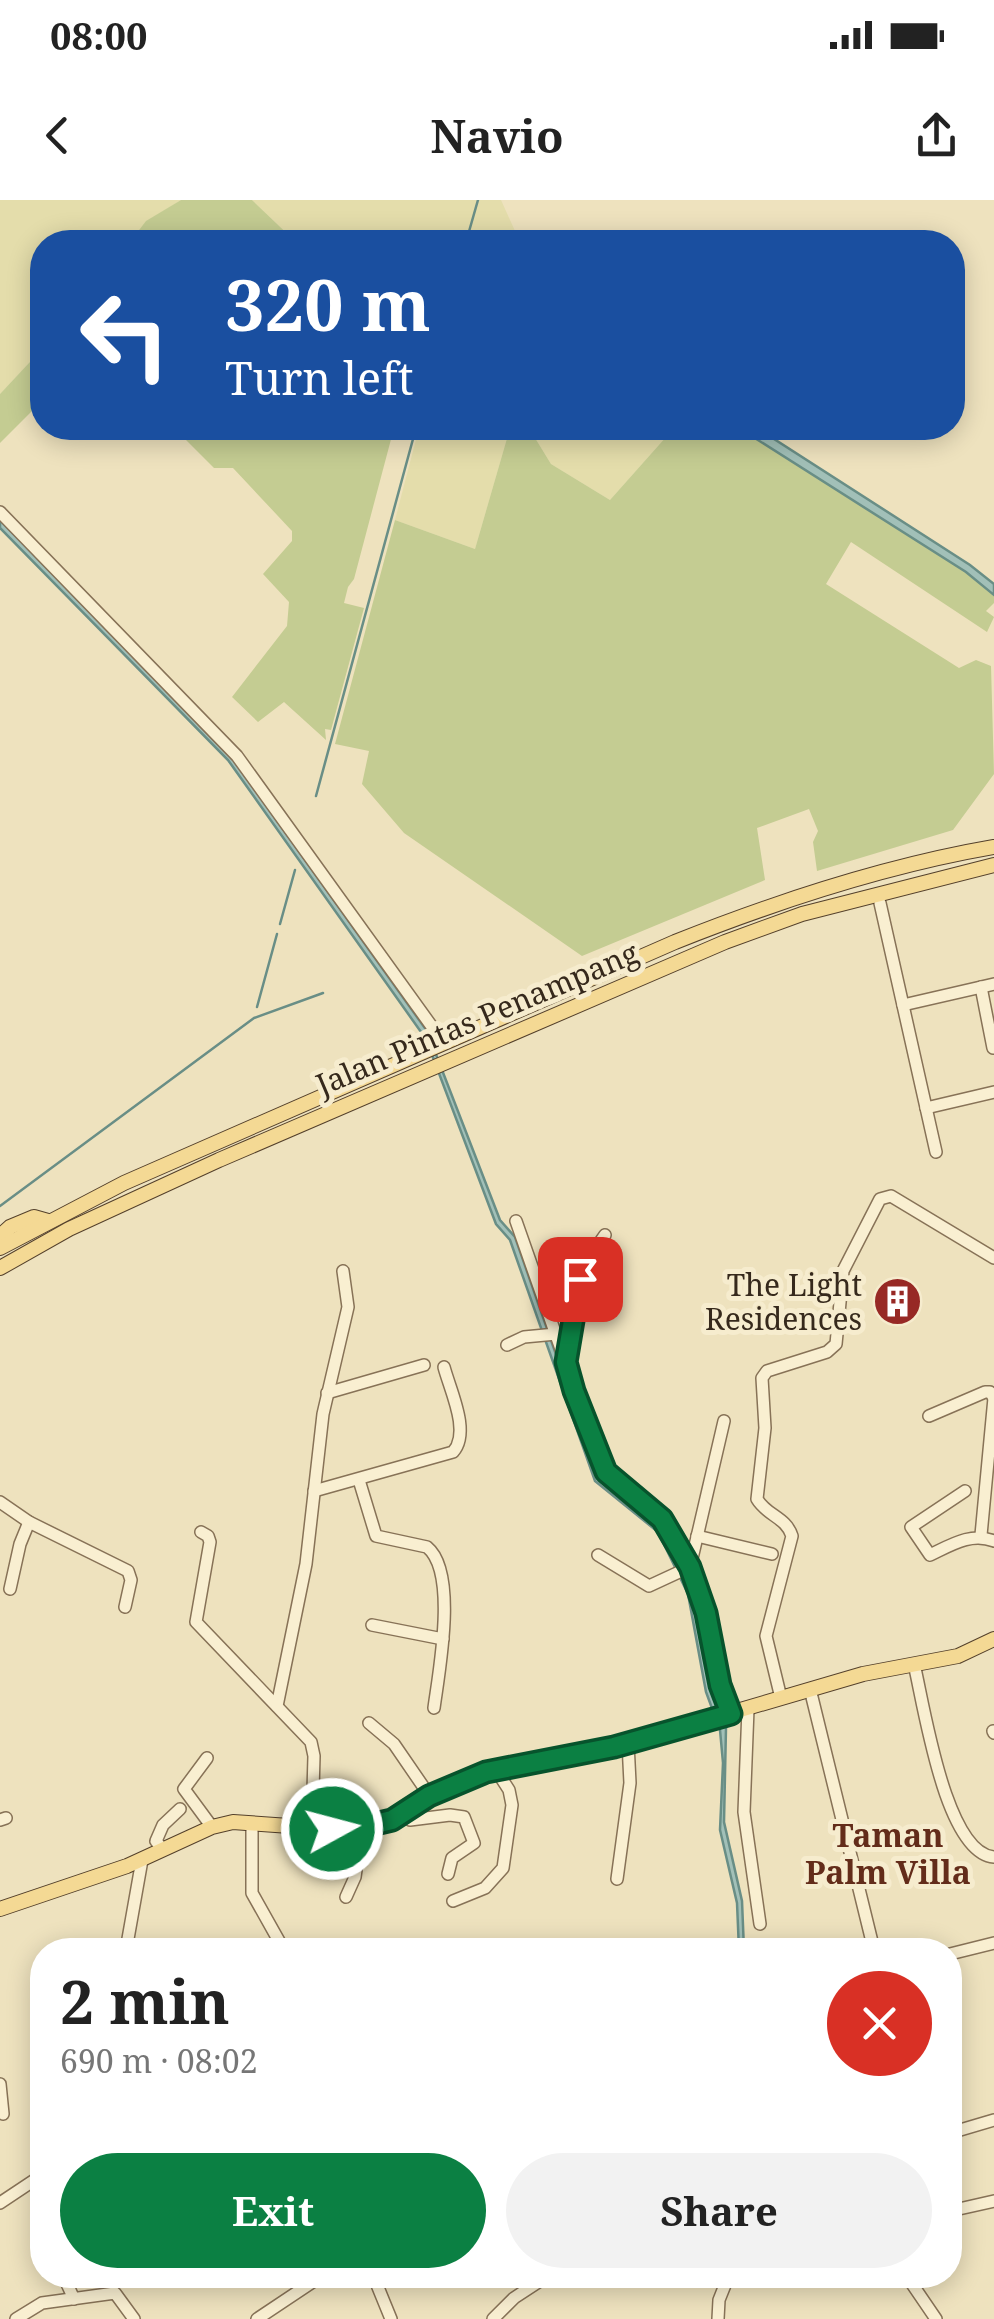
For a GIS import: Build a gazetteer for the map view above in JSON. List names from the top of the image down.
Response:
{
  "streets": {
    "main road": ["Jalan Pintas Penampang"]
  },
  "districts": ["Taman Palm Villa"],
  "places": {
    "building": ["The Light Residences"]
  },
  "page": {
    "status": "08:00",
    "header": "Navio",
    "turn": ["320 m", "Turn left"],
    "heading": ["2 min", "690 m · 08:02"],
    "buttons": ["Exit", "Share"]
  }
}
